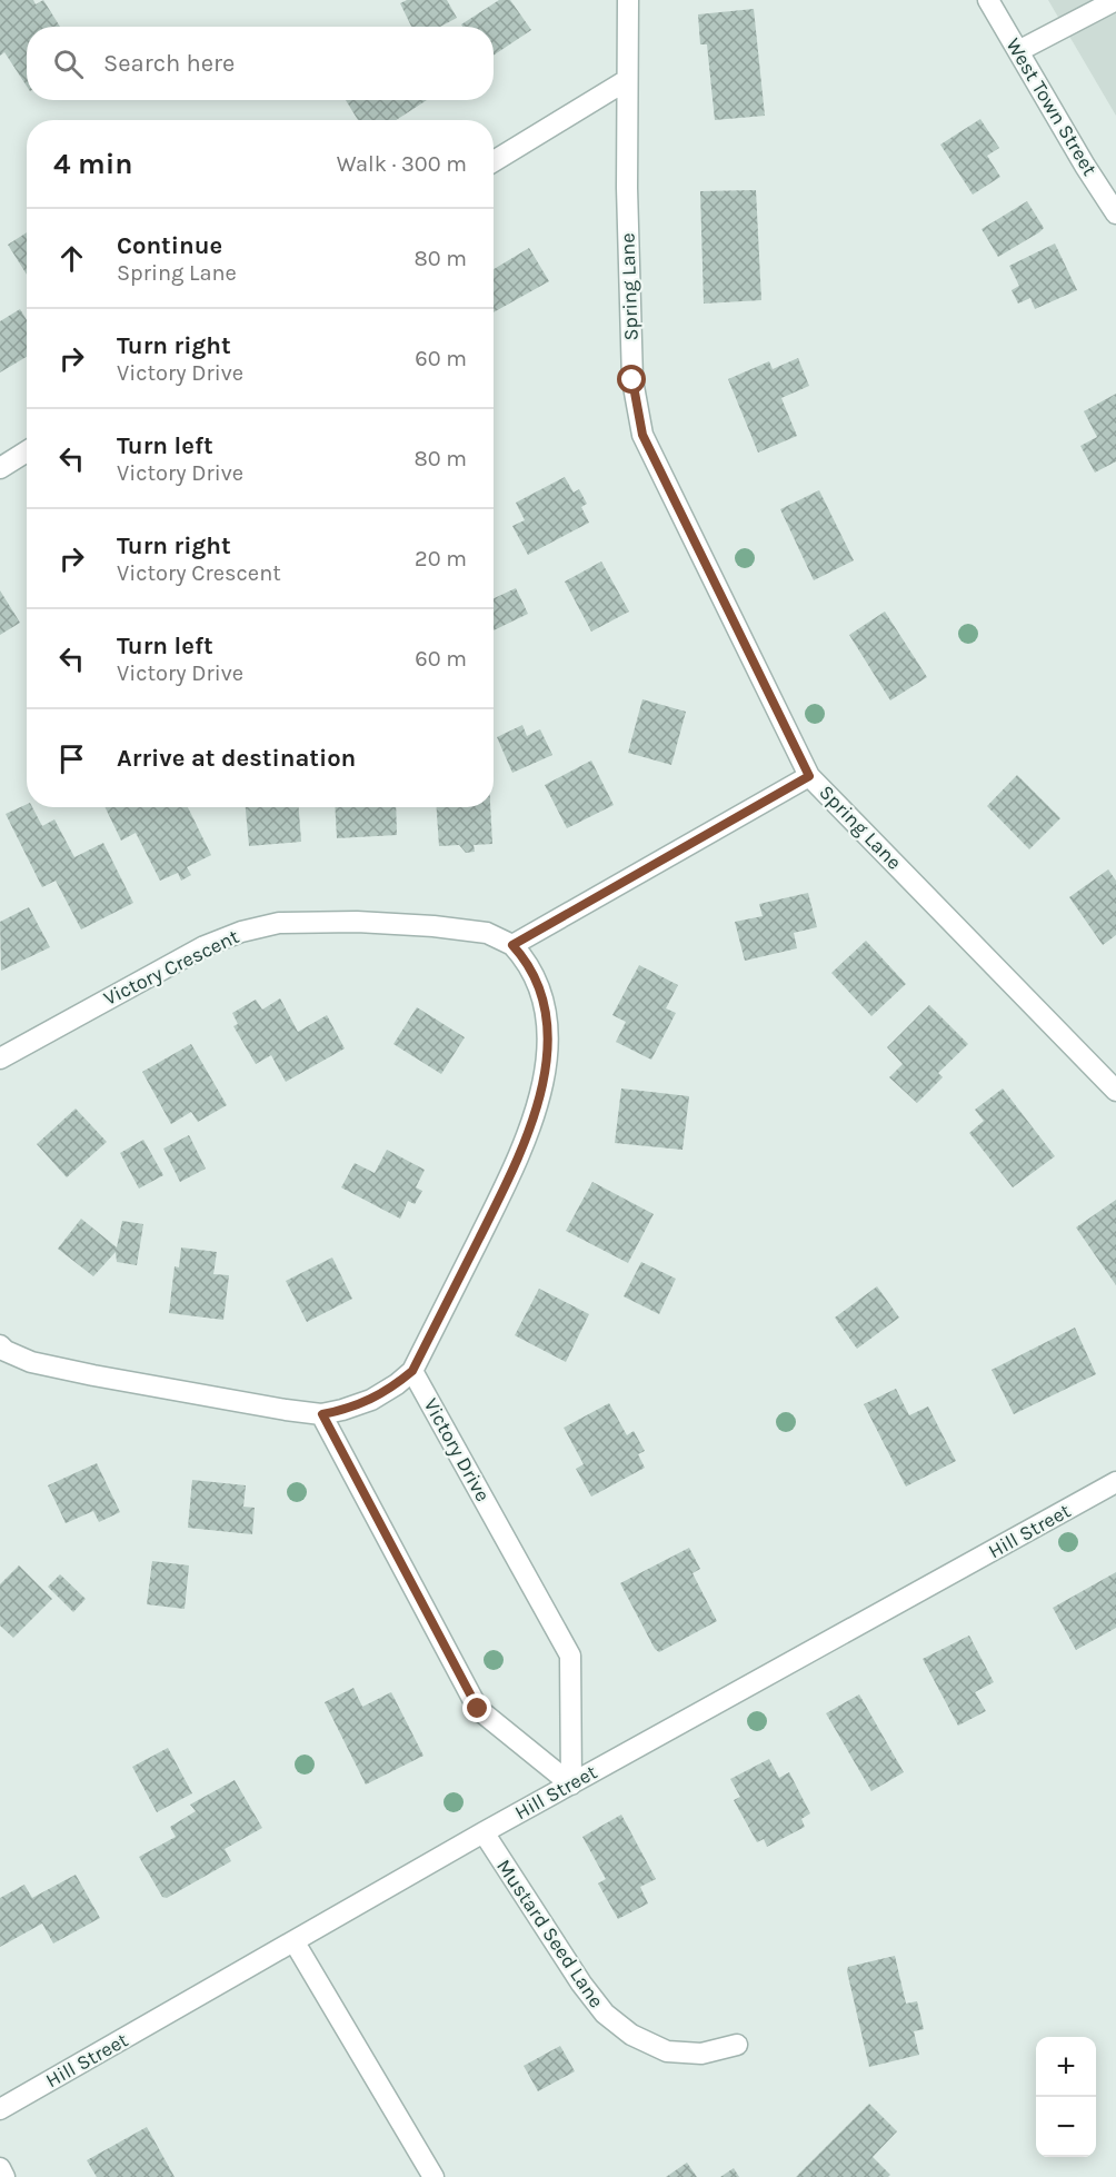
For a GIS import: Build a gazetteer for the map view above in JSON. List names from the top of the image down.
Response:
{
  "streets": {
    "street": [
      "West Town Street",
      "Spring Lane",
      "Victory Crescent",
      "Victory Drive",
      "Hill Street",
      "Mustard Seed Lane"
    ]
  },
  "crossings": [
    ["Victory Drive", "Hill Street"],
    ["Hill Street", "Mustard Seed Lane"]
  ],
  "page": {
    "search": "Search here",
    "heading": ["4 min", "Walk · 300 m"],
    "list": [
      ["Continue", "Spring Lane", "80 m"],
      ["Turn right", "Victory Drive", "60 m"],
      ["Turn left", "Victory Drive", "80 m"],
      ["Turn right", "Victory Crescent", "20 m"],
      ["Turn left", "Victory Drive", "60 m"],
      "Arrive at destination"
    ],
    "map_buttons": ["+", "−"]
  }
}
